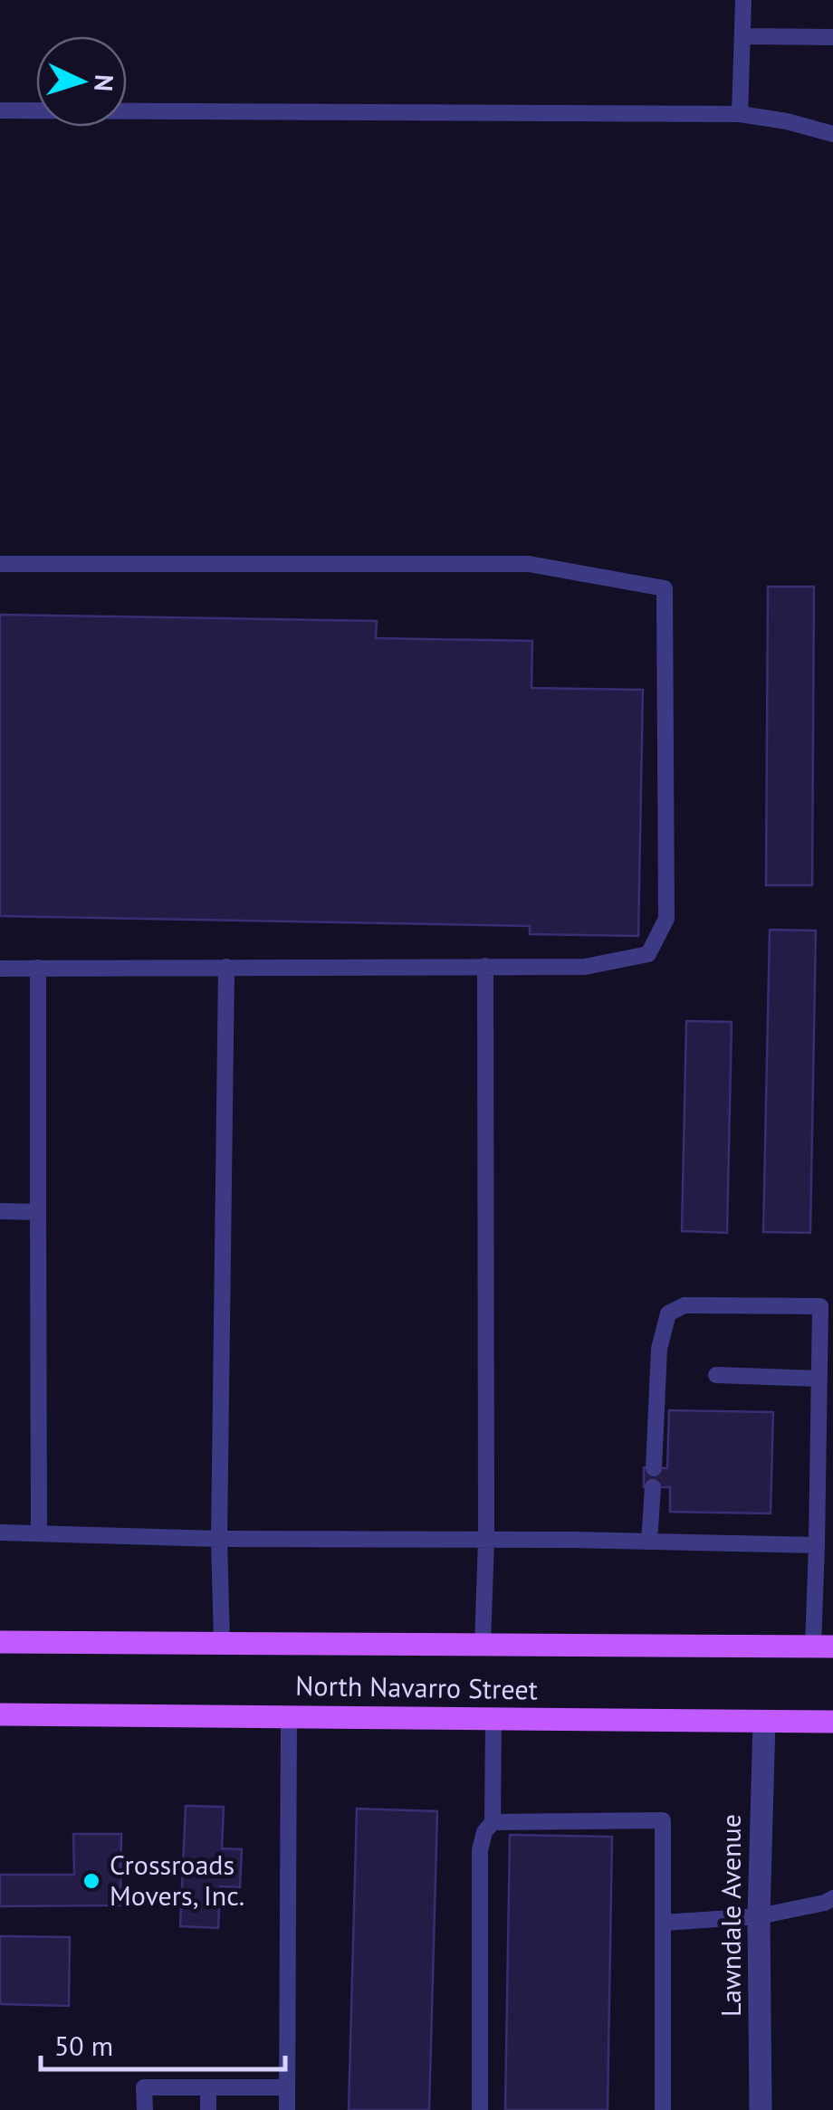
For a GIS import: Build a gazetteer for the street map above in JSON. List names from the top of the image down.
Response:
{
  "streets": {
    "main road": ["North Navarro Street"],
    "street": ["Lawndale Avenue"]
  },
  "crossings": [
    ["North Navarro Street", "Lawndale Avenue"]
  ],
  "places": ["Crossroads Movers, Inc."],
  "scale_bar": "50 m",
  "north": "right"
}
